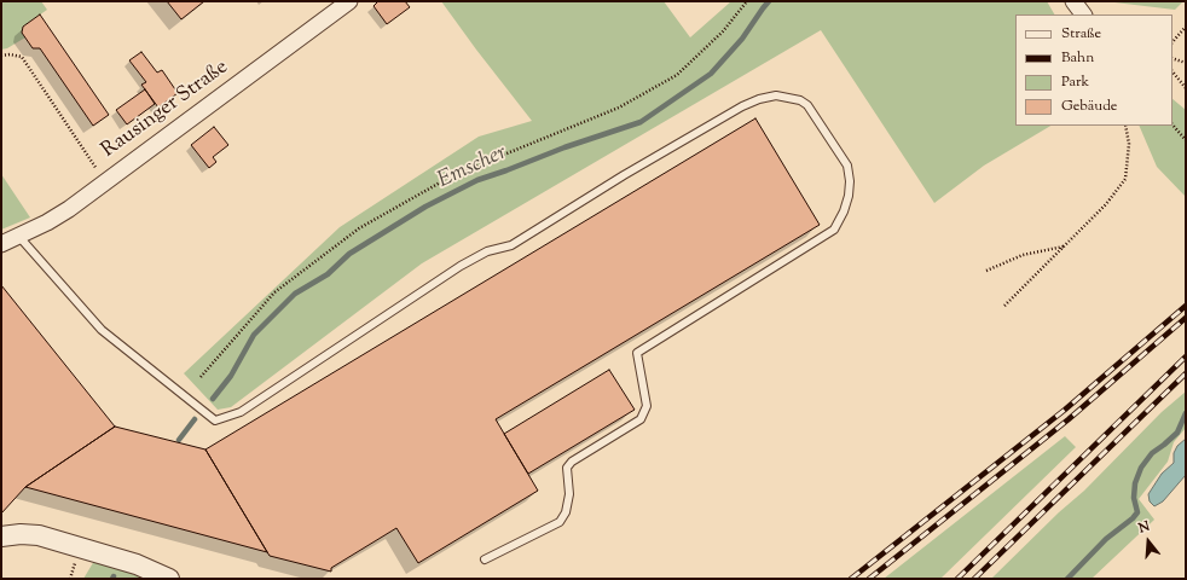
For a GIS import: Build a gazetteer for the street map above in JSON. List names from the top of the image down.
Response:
{
  "streets": {
    "street": ["Rausinger Straße"]
  },
  "water": ["Emscher"],
  "legend": [
    "Straße",
    "Bahn",
    "Park",
    "Gebäude"
  ],
  "north": "top"
}
